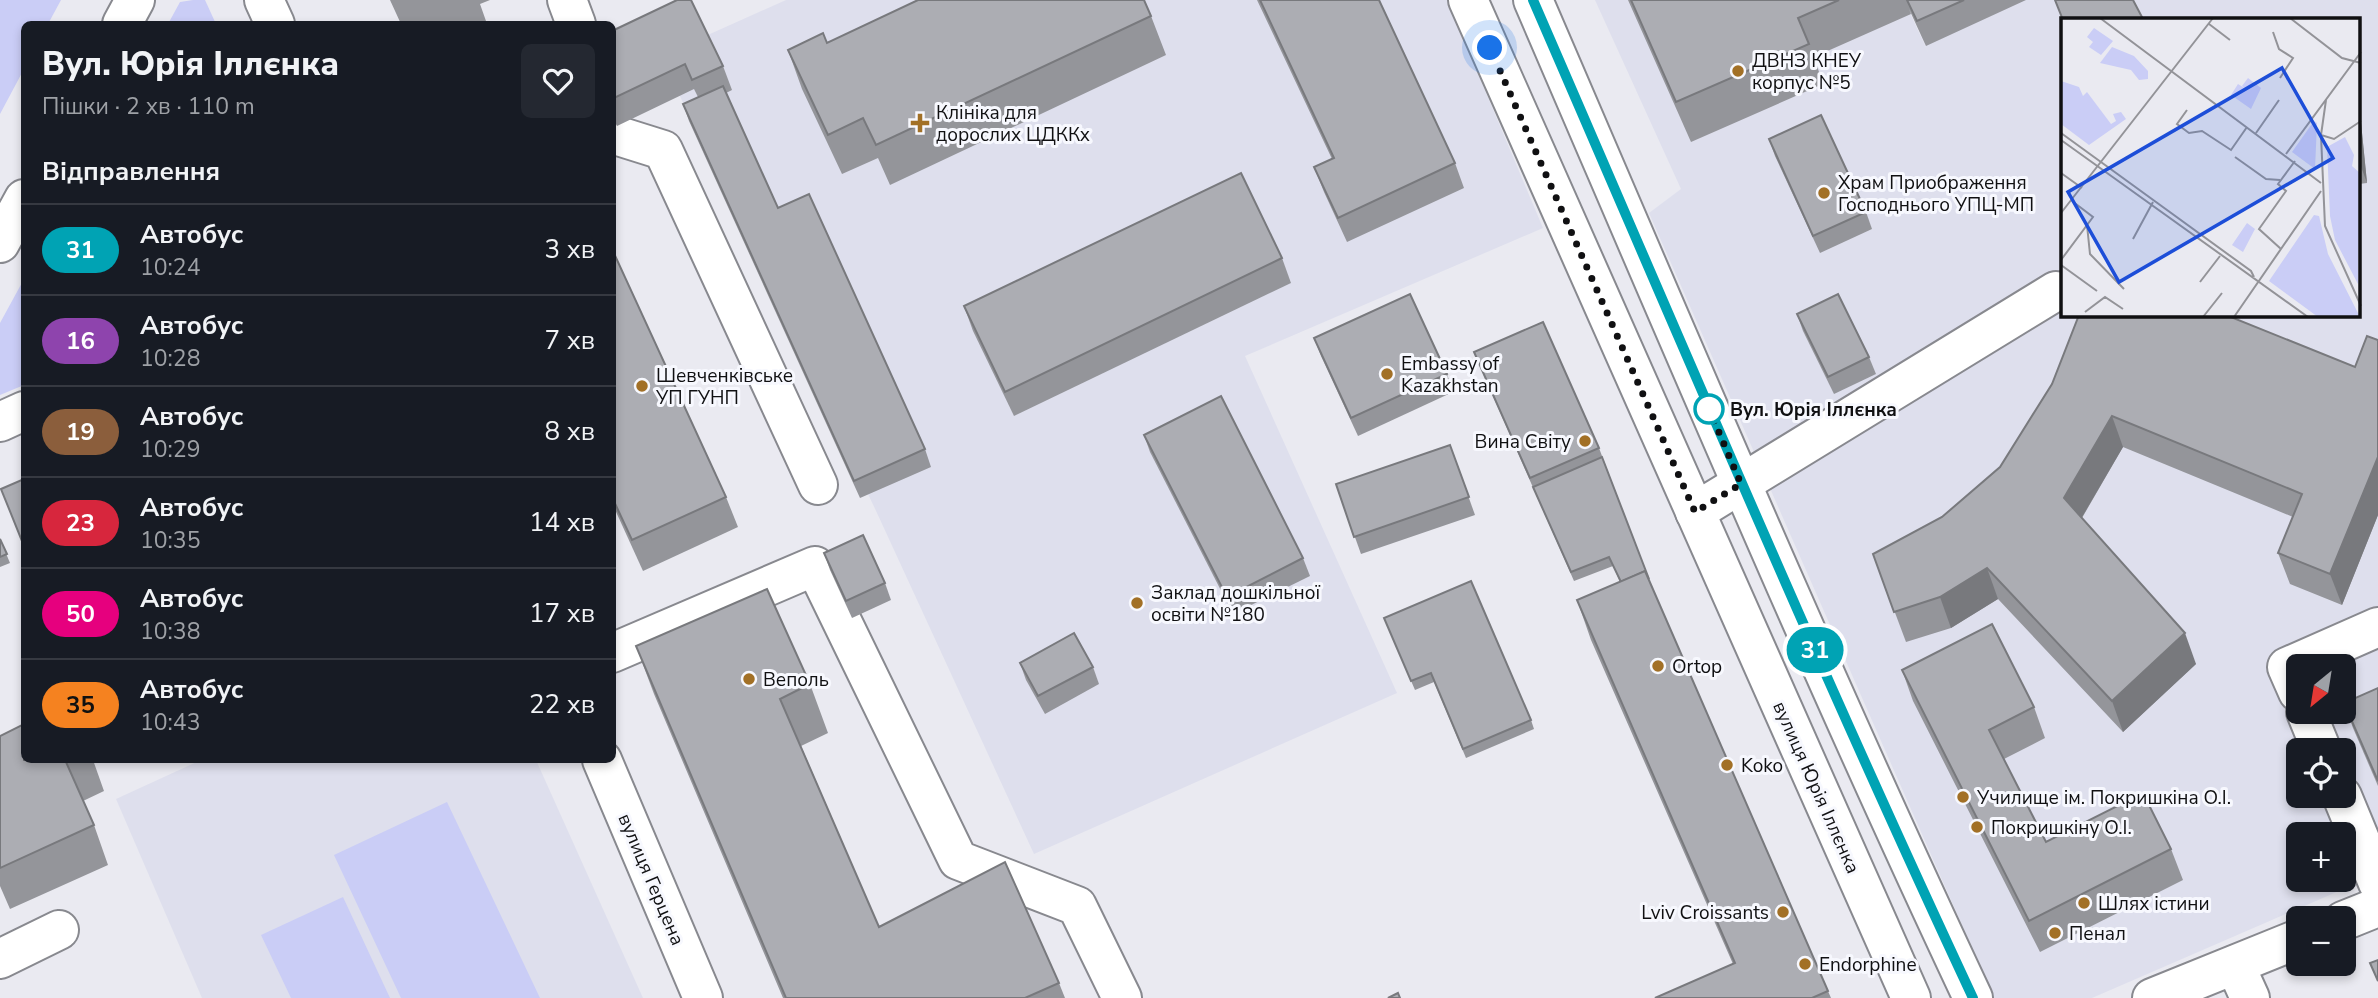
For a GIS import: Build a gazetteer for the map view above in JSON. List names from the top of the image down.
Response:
{
  "streets": {
    "main road": ["вулиця Юрія Іллєнка", "вулиця Герцена"]
  },
  "places": {
    "other": [
      "ДВНЗ КНЕУ корпус №5",
      "Храм Приображення Господнього УПЦ-МП",
      "Embassy of Kazakhstan",
      "Шевченківське УП ГУНП",
      "Вул. Юрія Іллєнка",
      "Вина Світу",
      "Заклад дошкільної освіти №180",
      "Ortop",
      "Веполь",
      "Koko",
      "Училище ім. Покришкіна О.І.",
      "Покришкіну О.І.",
      "Шлях істини",
      "Lviv Croissants",
      "Пенал",
      "Endorphine"
    ],
    "health": ["Клініка для дорослих ЦДККх"]
  },
  "lines": ["bus line 31"],
  "north": "bottom left",
  "page": {
    "on_map": "31",
    "heading": [
      ["Вул. Юрія Іллєнка", "Пішки · 2 хв · 110 m"],
      "Відправлення"
    ],
    "list": [
      {
        "mark": "31",
        "name": "Автобус",
        "note": "10:24",
        "value": "3 хв"
      },
      {
        "mark": "16",
        "name": "Автобус",
        "note": "10:28",
        "value": "7 хв"
      },
      {
        "mark": "19",
        "name": "Автобус",
        "note": "10:29",
        "value": "8 хв"
      },
      {
        "mark": "23",
        "name": "Автобус",
        "note": "10:35",
        "value": "14 хв"
      },
      {
        "mark": "50",
        "name": "Автобус",
        "note": "10:38",
        "value": "17 хв"
      },
      {
        "mark": "35",
        "name": "Автобус",
        "note": "10:43",
        "value": "22 хв"
      }
    ],
    "map_buttons": ["+", "−"]
  }
}
